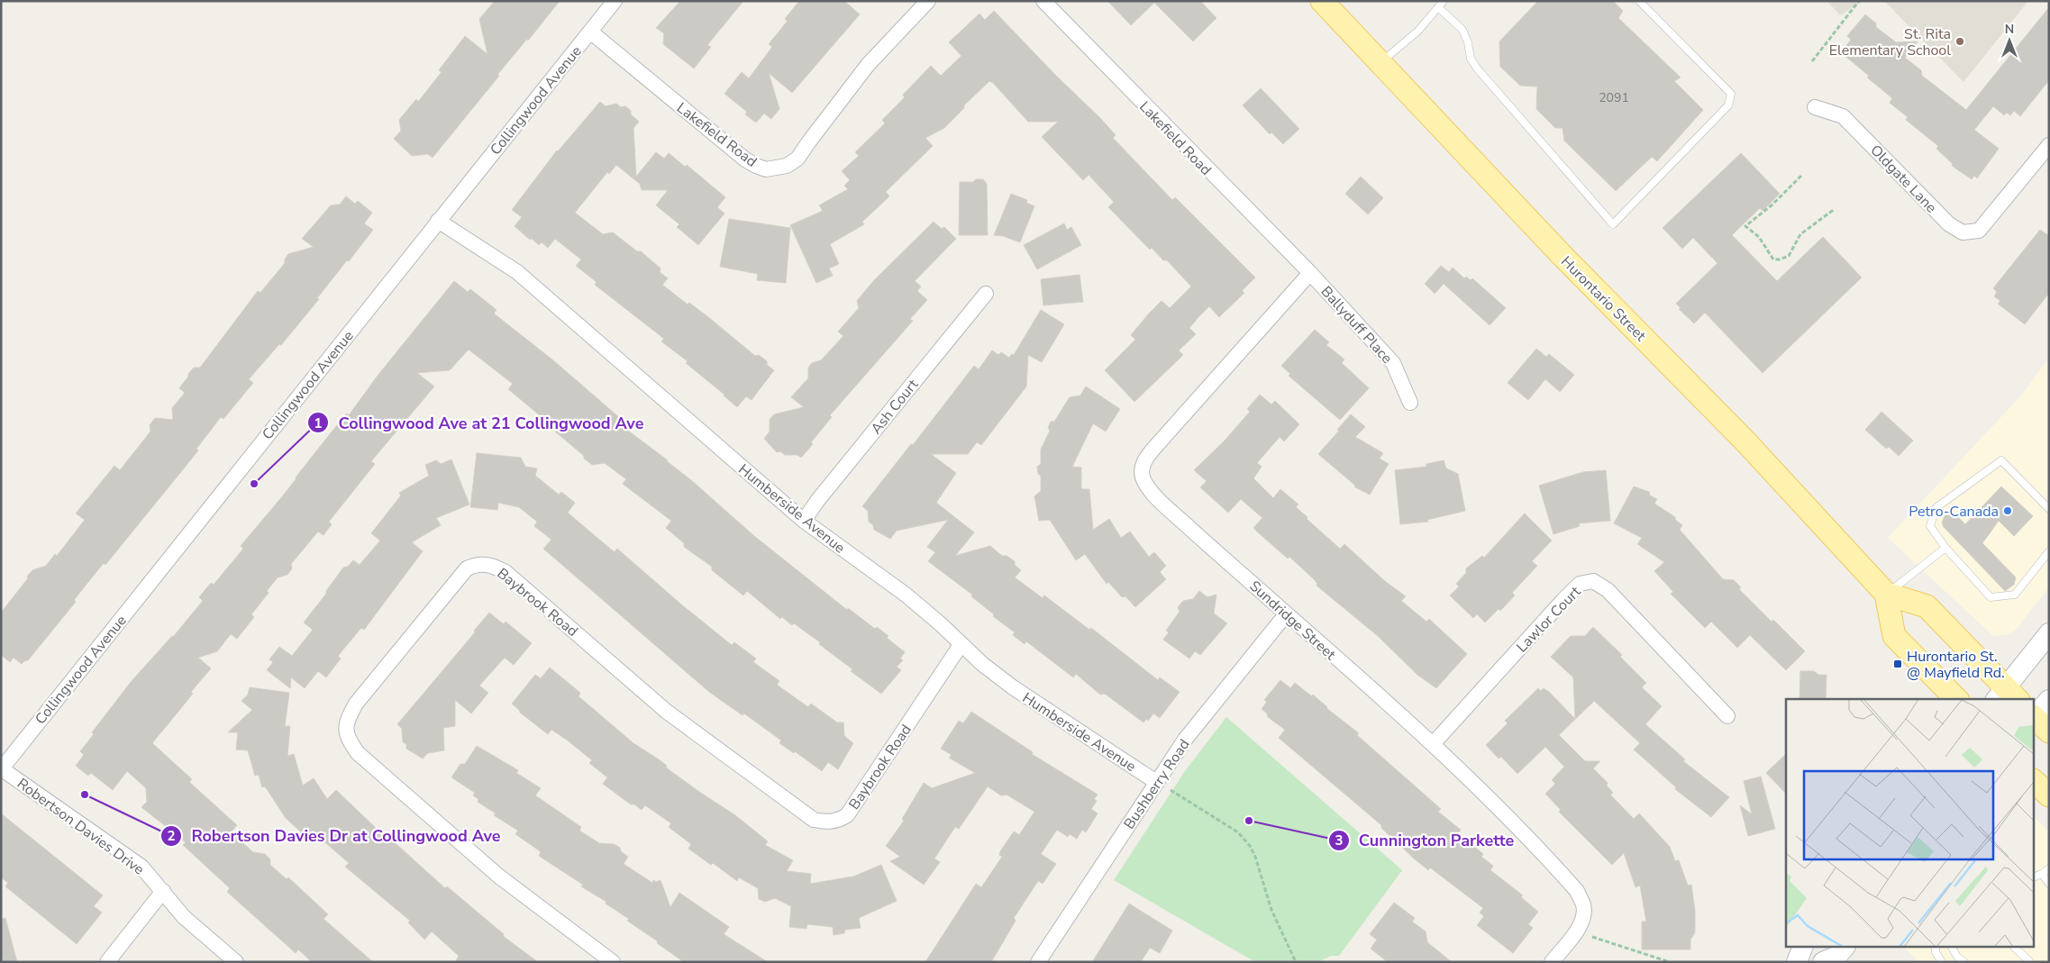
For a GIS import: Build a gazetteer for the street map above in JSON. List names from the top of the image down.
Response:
{
  "streets": {
    "main road": ["Hurontario Street"],
    "street": [
      "Collingwood Avenue",
      "Lakefield Road",
      "Oldgate Lane",
      "Ballyduff Place",
      "Ash Court",
      "Humberside Avenue",
      "Baybrook Road",
      "Lawlor Court",
      "Sundridge Street",
      "Bushberry Road",
      "Robertson Davies Drive"
    ]
  },
  "crossings": [
    ["Collingwood Avenue", "Lakefield Road"],
    ["Collingwood Avenue", "Humberside Avenue"],
    ["Collingwood Avenue", "Robertson Davies Drive"],
    ["Lakefield Road", "Ballyduff Place"],
    ["Lakefield Road", "Sundridge Street"],
    ["Ballyduff Place", "Sundridge Street"],
    ["Ash Court", "Humberside Avenue"],
    ["Humberside Avenue", "Baybrook Road"],
    ["Humberside Avenue", "Bushberry Road"],
    ["Lawlor Court", "Sundridge Street"],
    ["Sundridge Street", "Bushberry Road"]
  ],
  "places": {
    "other": [
      "St. Rita Elementary School",
      "Collingwood Ave at 21 Collingwood Ave",
      "Petro-Canada",
      "Robertson Davies Dr at Collingwood Ave",
      "Cunnington Parkette"
    ],
    "transit": ["Hurontario St. @ Mayfield Rd."]
  },
  "house_numbers": ["2091"],
  "north": "top"
}
